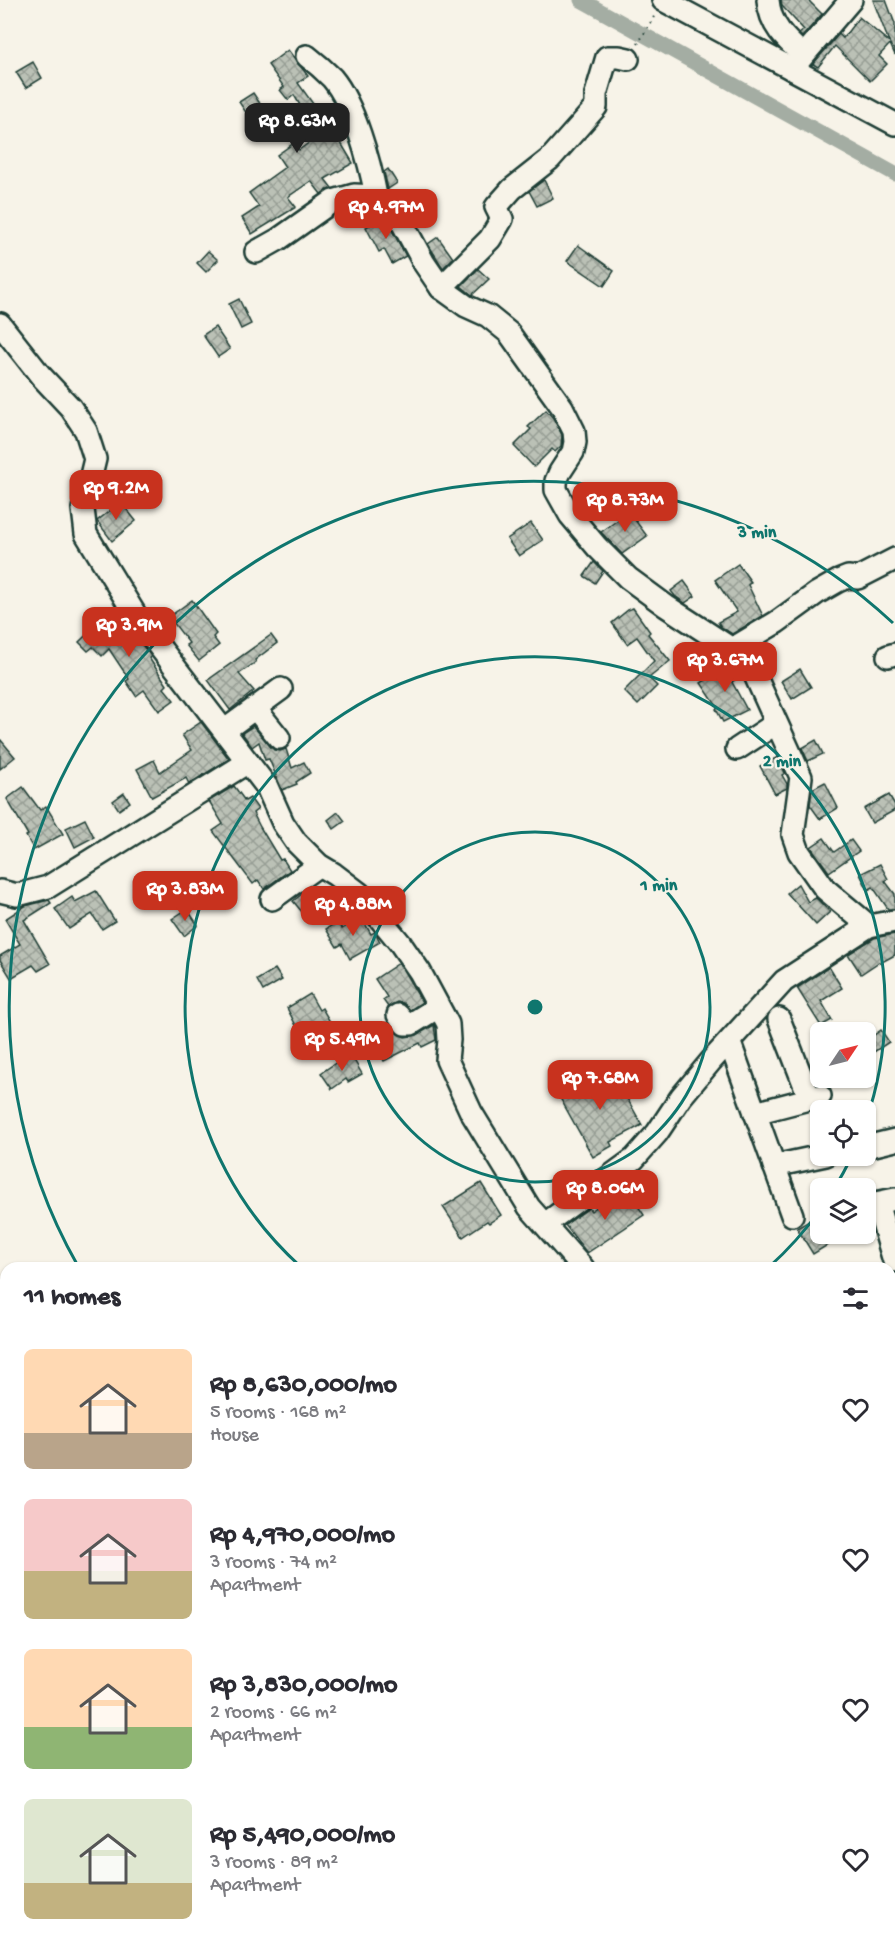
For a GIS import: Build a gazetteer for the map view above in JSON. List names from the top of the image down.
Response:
{
  "north": "top right",
  "page": {
    "price": [
      "Rp 8.63M",
      "Rp 4.97M",
      "Rp 9.2M",
      "Rp 8.73M",
      "Rp 3.9M",
      "Rp 3.67M",
      "Rp 3.83M",
      "Rp 4.88M",
      "Rp 5.49M",
      "Rp 7.68M",
      "Rp 8.06M"
    ],
    "heading": "11 homes",
    "list": [
      {
        "name": "Rp 8,630,000/mo",
        "note": "5 rooms · 168 m² · House"
      },
      {
        "name": "Rp 4,970,000/mo",
        "note": "3 rooms · 74 m² · Apartment"
      },
      {
        "name": "Rp 3,830,000/mo",
        "note": "2 rooms · 66 m² · Apartment"
      },
      {
        "name": "Rp 5,490,000/mo",
        "note": "3 rooms · 89 m² · Apartment"
      }
    ]
  },
  "rings": ["3 min", "2 min", "1 min"]
}
